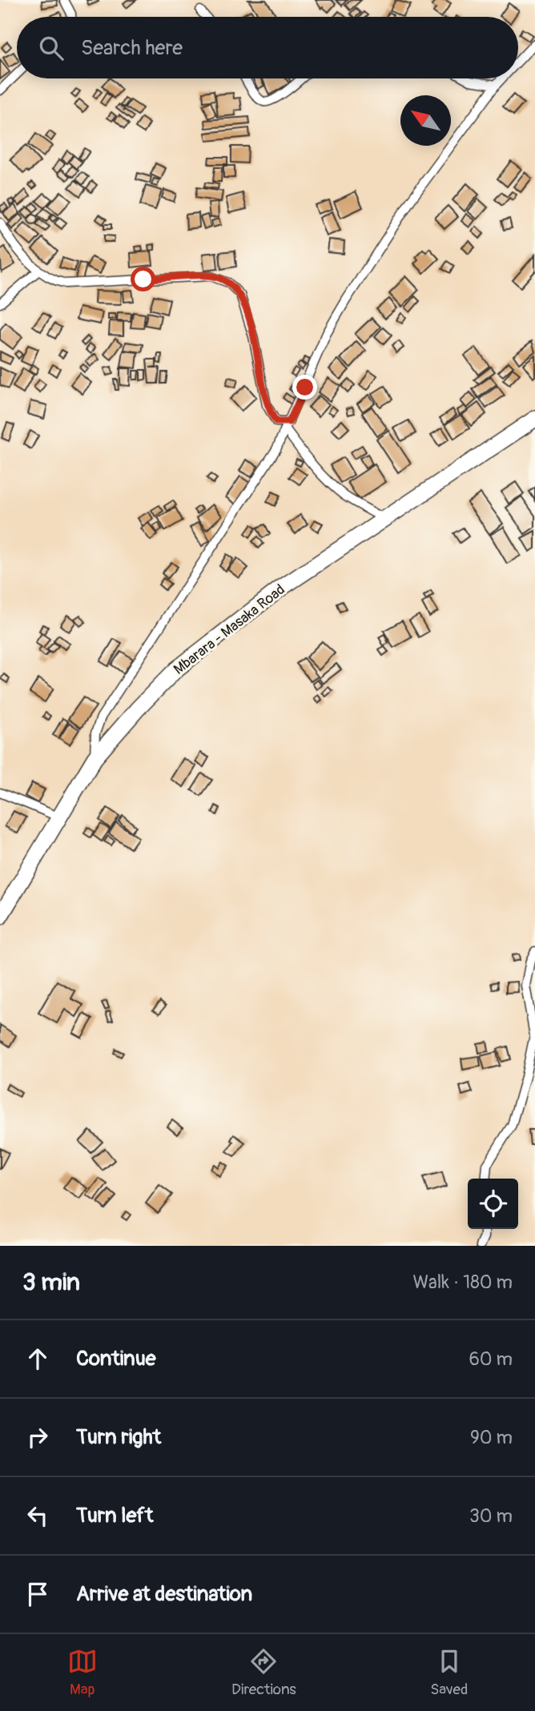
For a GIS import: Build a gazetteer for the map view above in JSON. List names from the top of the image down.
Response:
{
  "streets": {
    "highway": ["Mbarara - Masaka Road"]
  },
  "north": "top left",
  "page": {
    "search": "Search here",
    "heading": ["3 min", "Walk · 180 m"],
    "list": [
      ["Continue", "60 m"],
      ["Turn right", "90 m"],
      ["Turn left", "30 m"],
      "Arrive at destination"
    ],
    "nav": ["Map", "Directions", "Saved"]
  }
}
